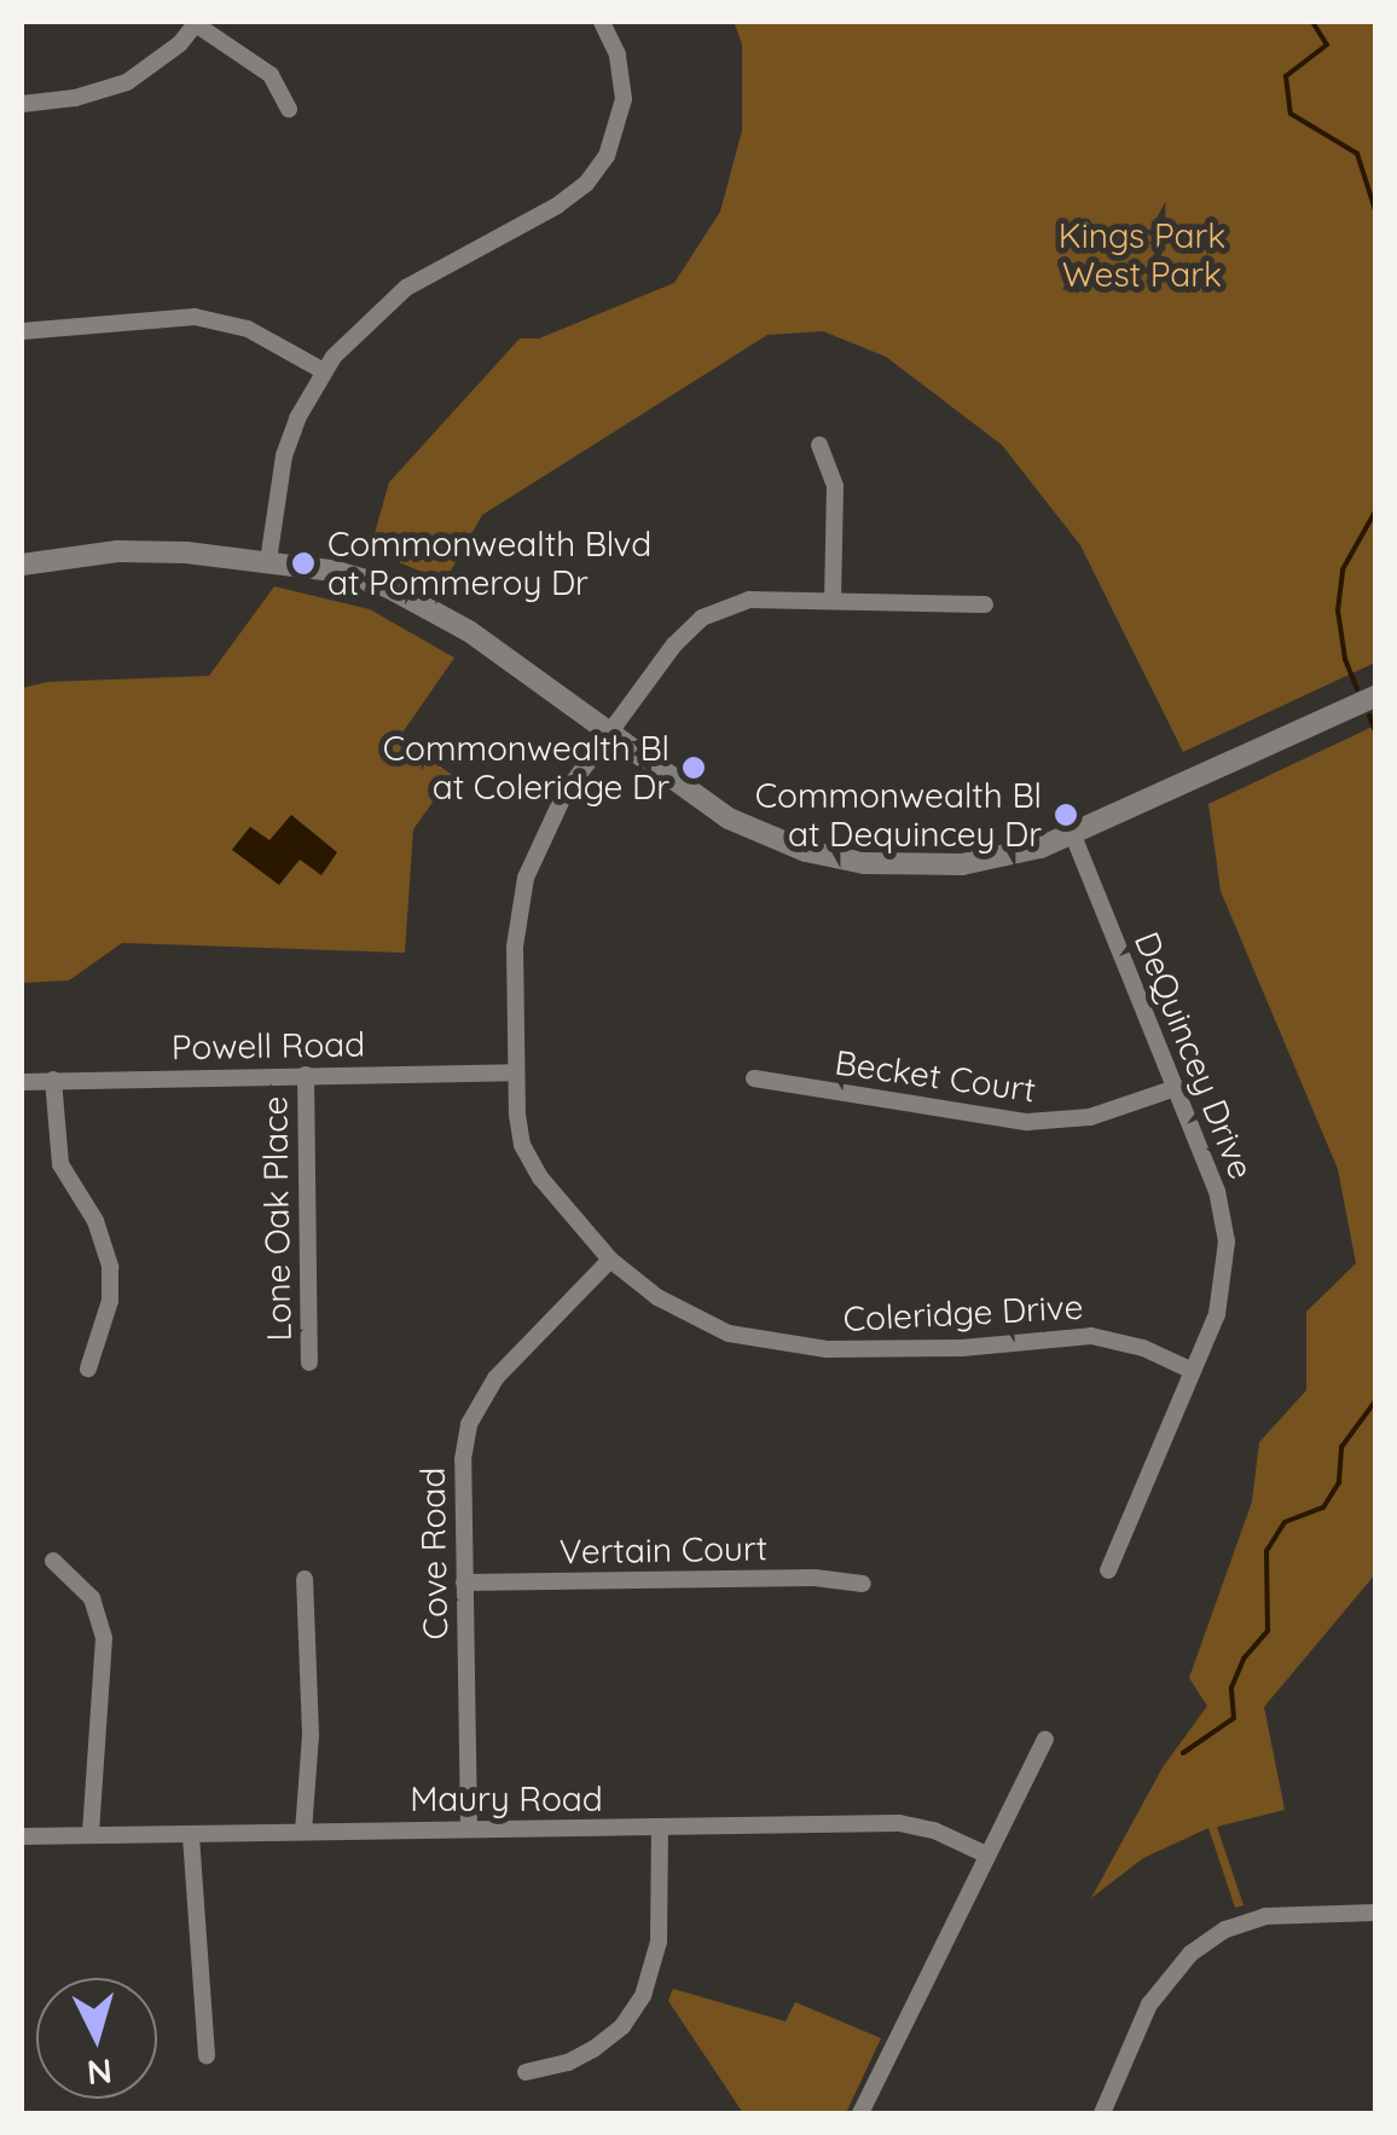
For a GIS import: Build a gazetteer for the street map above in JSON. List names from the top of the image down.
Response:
{
  "streets": {
    "street": [
      "Powell Road",
      "DeQuincey Drive",
      "Becket Court",
      "Lone Oak Place",
      "Coleridge Drive",
      "Vertain Court",
      "Cove Road",
      "Maury Road"
    ]
  },
  "crossings": [
    ["Powell Road", "Lone Oak Place"],
    ["Powell Road", "Coleridge Drive"],
    ["DeQuincey Drive", "Becket Court"],
    ["DeQuincey Drive", "Coleridge Drive"],
    ["Coleridge Drive", "Cove Road"],
    ["Vertain Court", "Cove Road"],
    ["Cove Road", "Maury Road"]
  ],
  "parks": ["Kings Park West Park"],
  "places": ["Commonwealth Blvd at Pommeroy Dr", "Commonwealth Bl at Coleridge Dr", "Commonwealth Bl at Dequincey Dr"],
  "north": "bottom"
}
